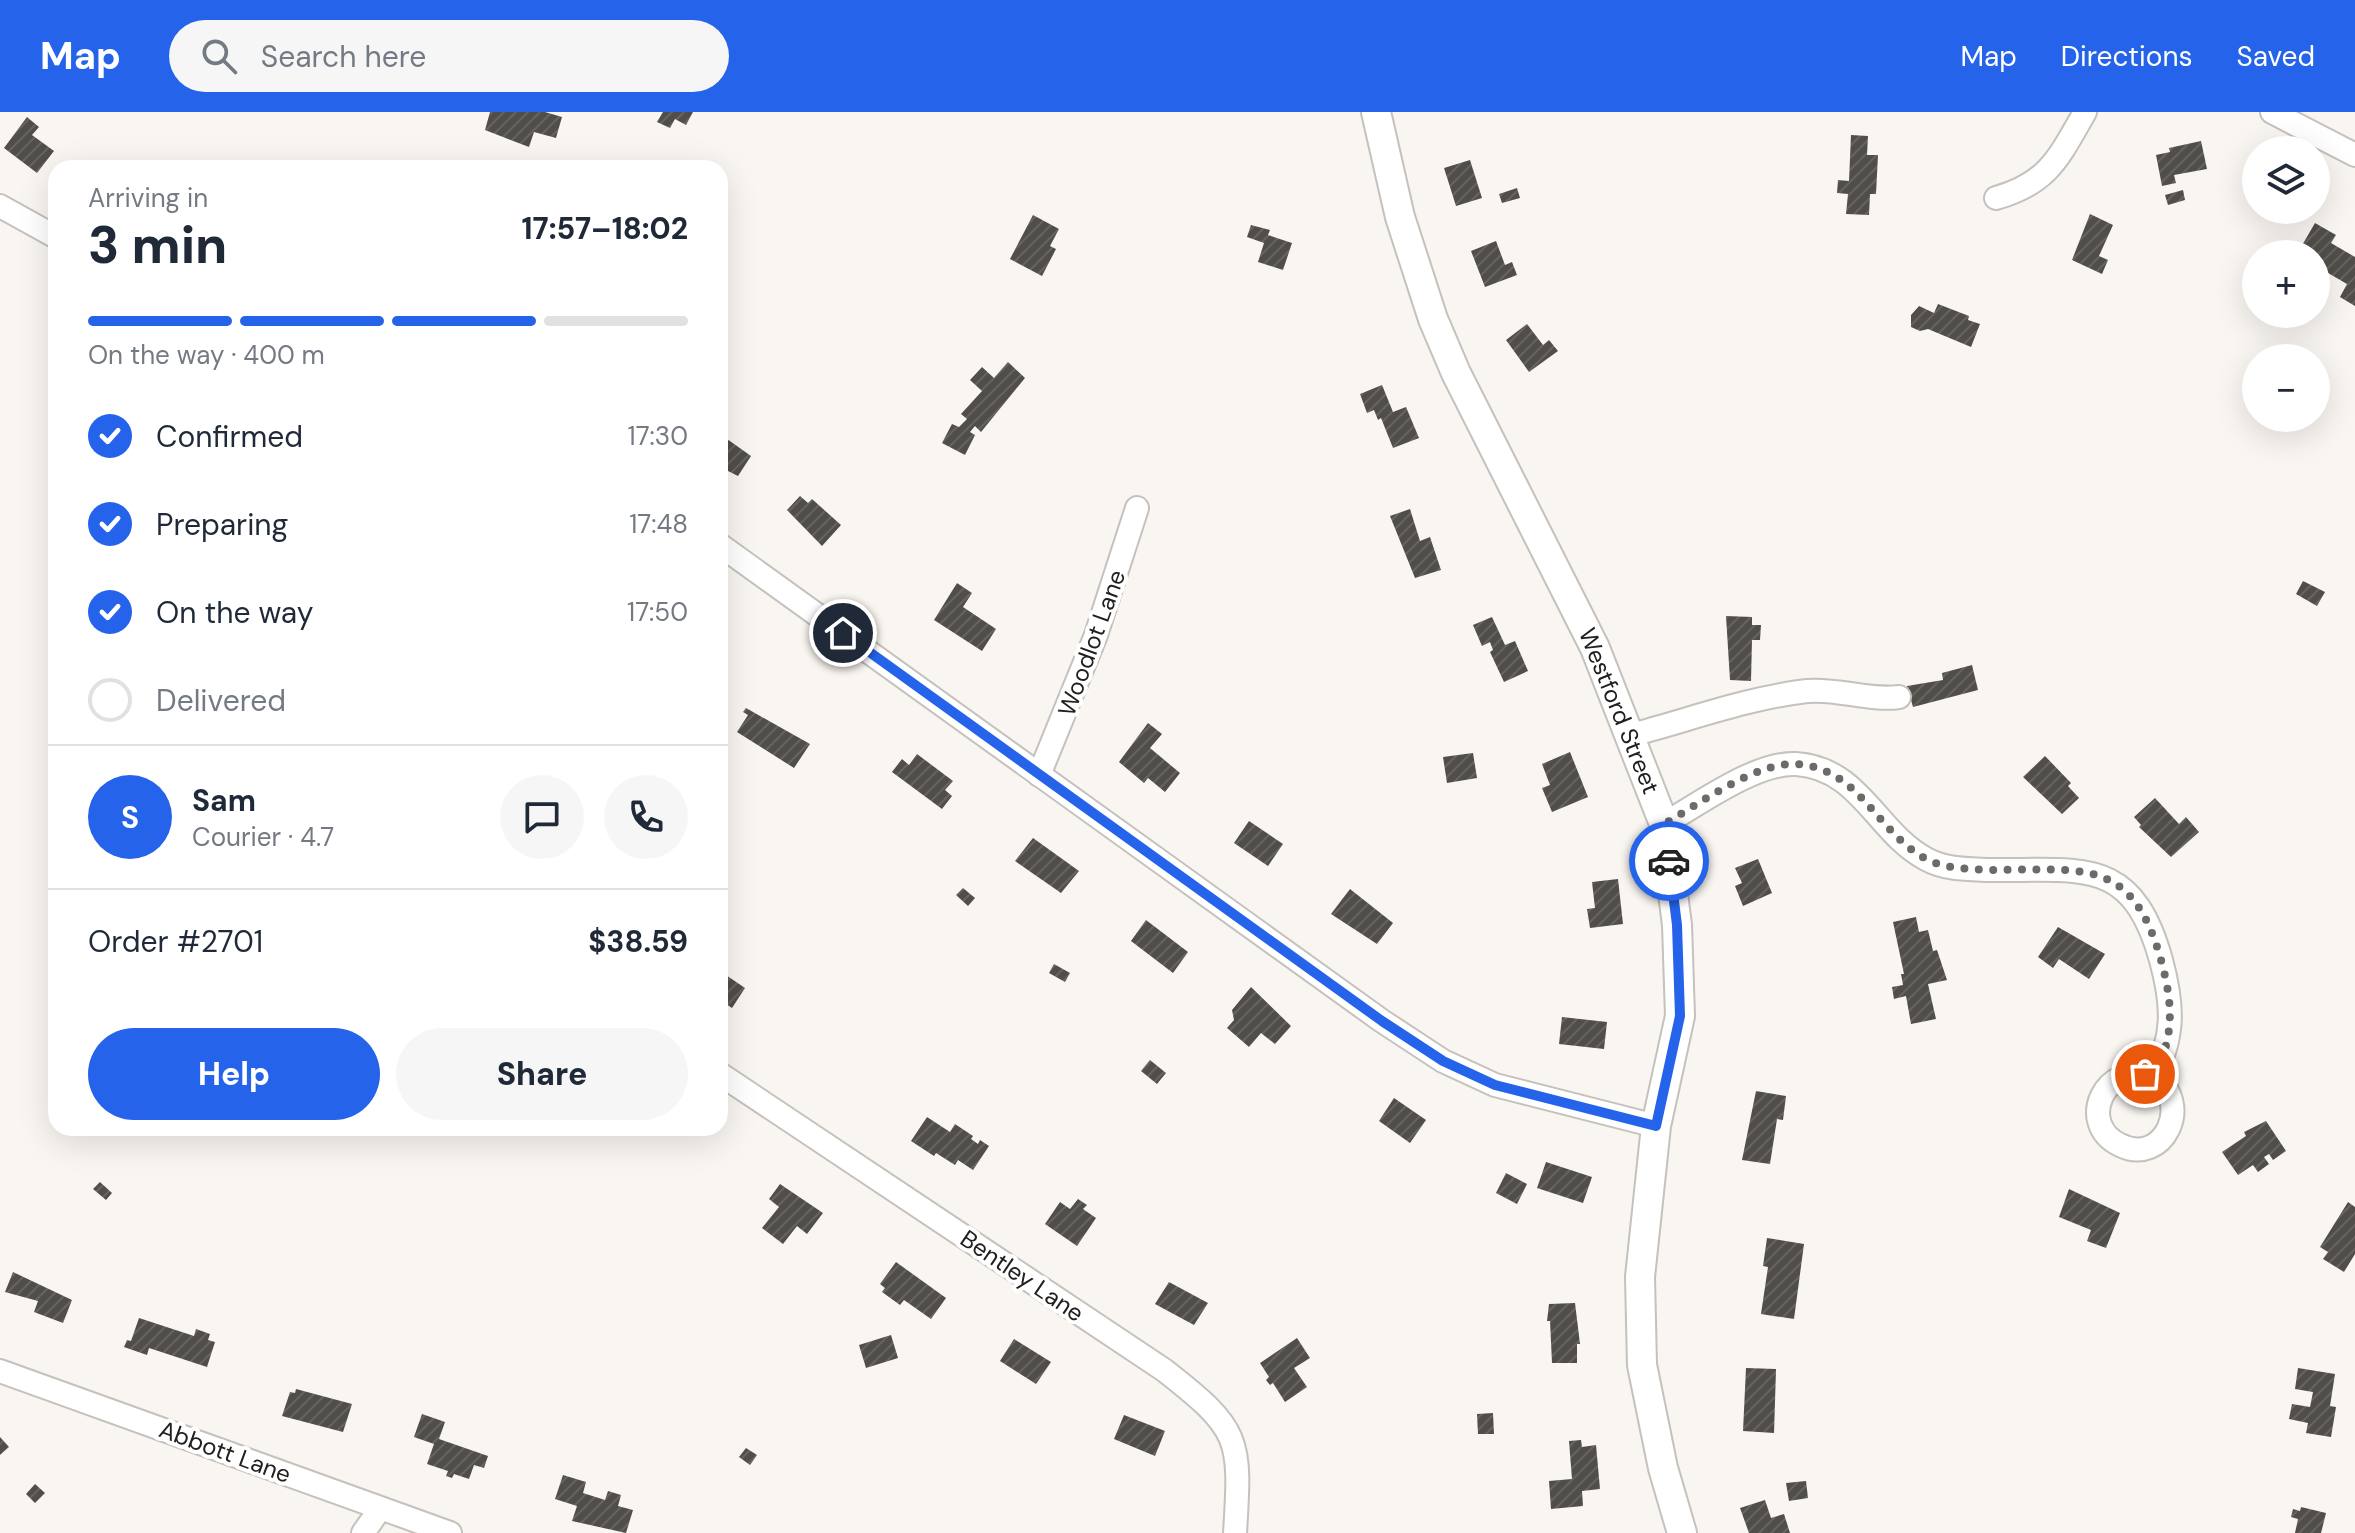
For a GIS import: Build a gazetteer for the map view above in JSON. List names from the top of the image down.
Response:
{
  "streets": {
    "main road": ["Westford Street"],
    "street": ["Woodlot Lane", "Bentley Lane", "Abbott Lane"]
  },
  "page": {
    "header": "Map",
    "search": "Search here",
    "nav": ["Map", "Directions", "Saved"],
    "map_buttons": ["+", "−"],
    "heading": ["3 min", "Arriving in", "17:57–18:02"],
    "panel": [
      "Sam",
      "Courier · 4.7",
      "Order #2701",
      "$38.59"
    ],
    "bar": "On the way · 400 m",
    "list": [
      ["Confirmed", "17:30"],
      ["Preparing", "17:48"],
      ["On the way", "17:50"],
      "Delivered"
    ],
    "round": "S",
    "buttons": ["Help", "Share"]
  }
}
